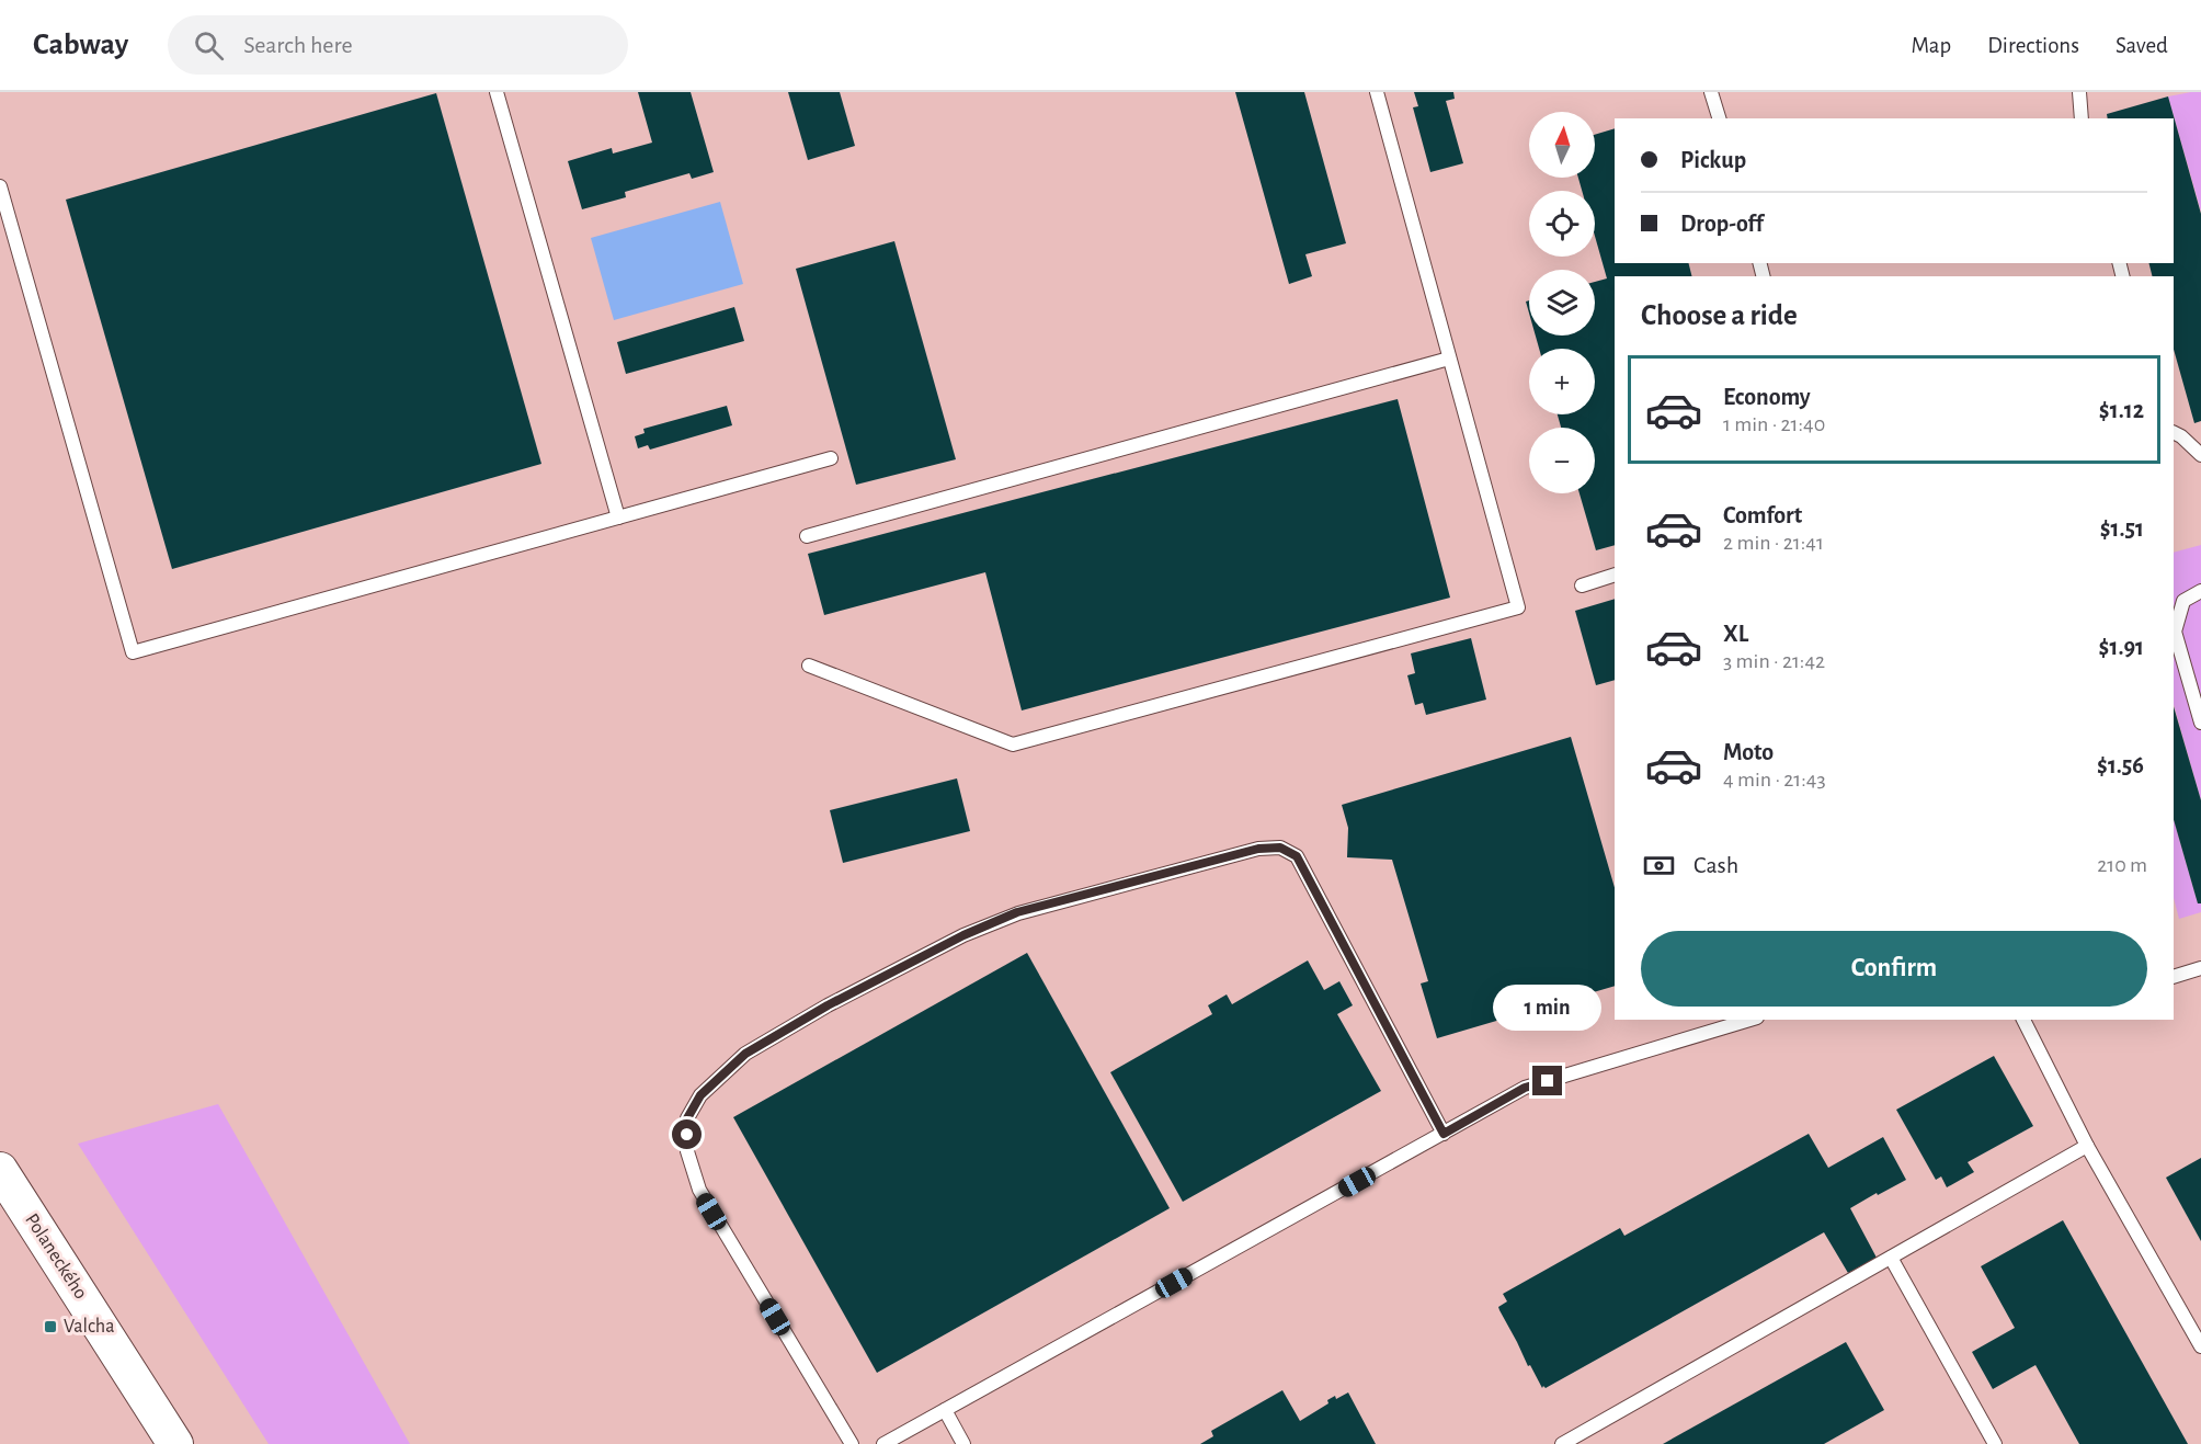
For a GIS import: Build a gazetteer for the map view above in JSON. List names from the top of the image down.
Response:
{
  "streets": {
    "street": ["Polaneckého"]
  },
  "places": {
    "transit": ["Valcha"]
  },
  "north": "top",
  "page": {
    "header": "Cabway",
    "search": "Search here",
    "nav": ["Map", "Directions", "Saved"],
    "map_buttons": ["+", "−"],
    "banner": ["Pickup", "Drop-off"],
    "heading": "Choose a ride",
    "list": [
      {
        "name": "Economy",
        "note": "1 min · 21:40",
        "value": "$1.12"
      },
      {
        "name": "Comfort",
        "note": "2 min · 21:41",
        "value": "$1.51"
      },
      {
        "name": "XL",
        "note": "3 min · 21:42",
        "value": "$1.91"
      },
      {
        "name": "Moto",
        "note": "4 min · 21:43",
        "value": "$1.56"
      }
    ],
    "pay": ["Cash", "210 m"],
    "buttons": "Confirm",
    "bubble": "1 min"
  }
}
